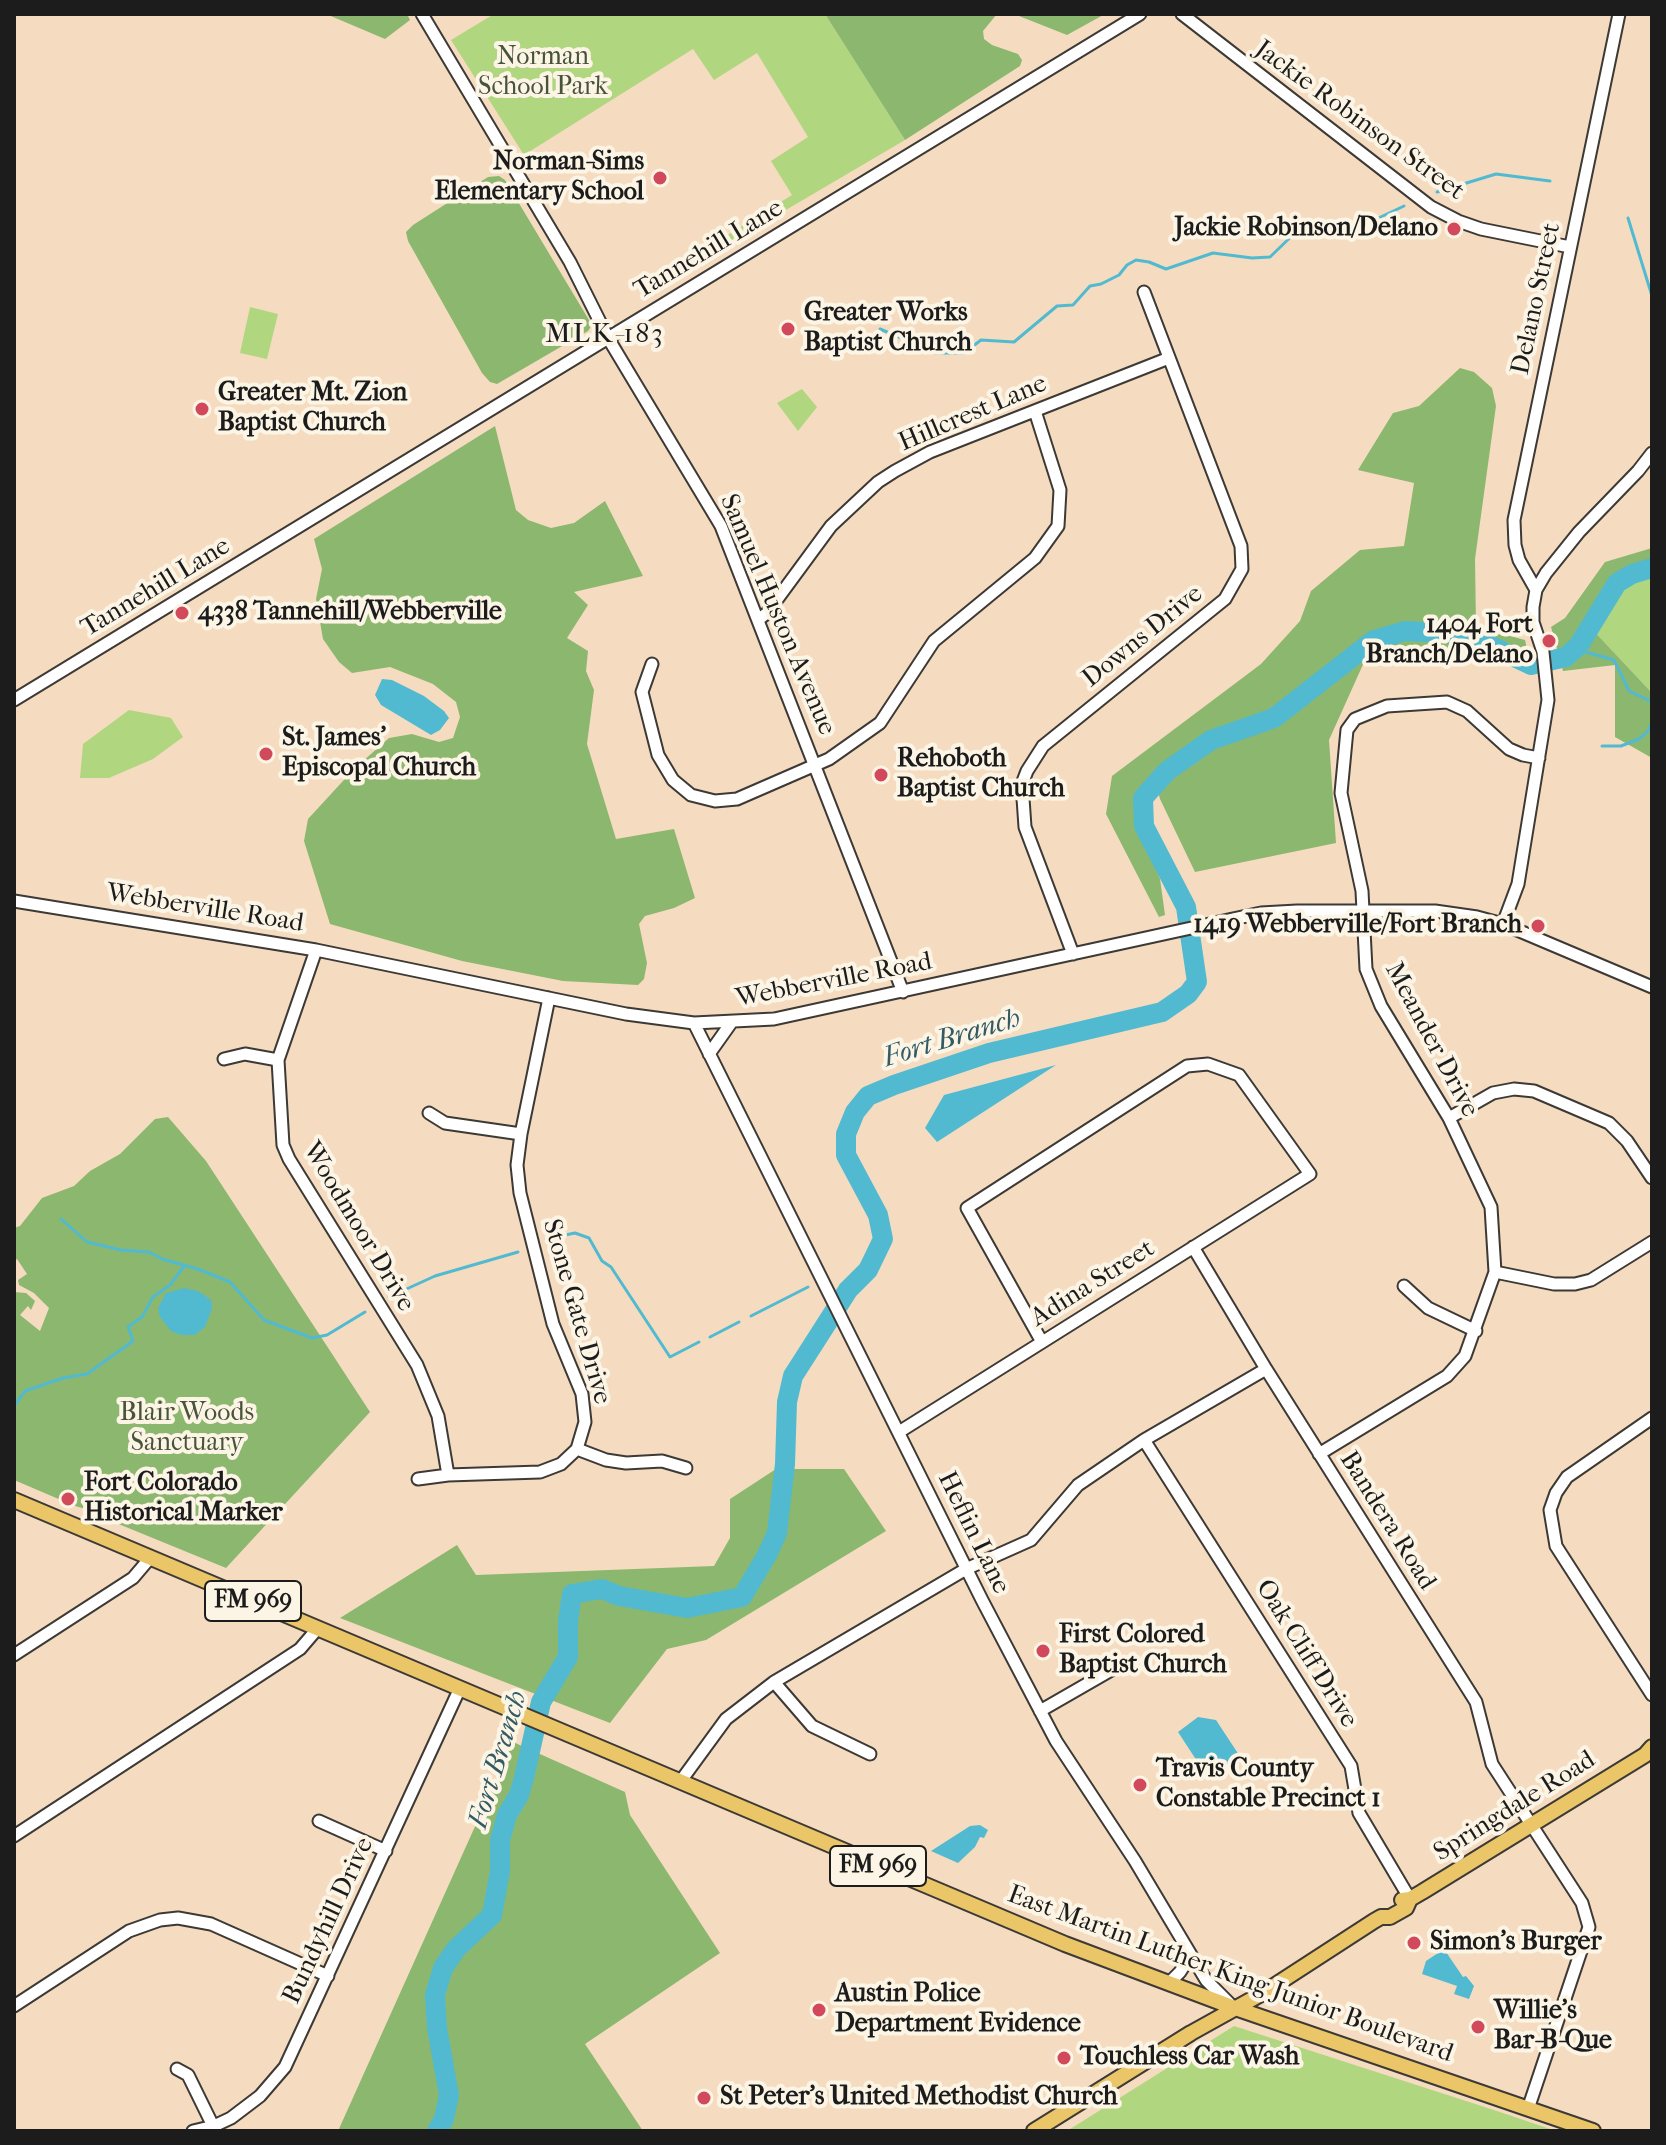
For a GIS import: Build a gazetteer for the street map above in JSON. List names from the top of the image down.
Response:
{
  "streets": {
    "main road": ["FM 969", "Springdale Road", "East Martin Luther King Junior Boulevard"],
    "street": [
      "Jackie Robinson Street",
      "Tannehill Lane",
      "Delano Street",
      "Hillcrest Lane",
      "Samuel Huston Avenue",
      "Downs Drive",
      "Webberville Road",
      "Meander Drive",
      "Woodmoor Drive",
      "Adina Street",
      "Stone Gate Drive",
      "Bandera Road",
      "Heflin Lane",
      "Oak Cliff Drive",
      "Bundyhill Drive"
    ]
  },
  "crossings": [
    ["Jackie Robinson Street", "Delano Street"],
    ["Tannehill Lane", "Samuel Huston Avenue"],
    ["Hillcrest Lane", "Samuel Huston Avenue"],
    ["Hillcrest Lane", "Downs Drive"],
    ["Samuel Huston Avenue", "Webberville Road"],
    ["Downs Drive", "Webberville Road"],
    ["Webberville Road", "Meander Drive"],
    ["Webberville Road", "Woodmoor Drive"],
    ["Webberville Road", "Stone Gate Drive"],
    ["Webberville Road", "Heflin Lane"],
    ["Meander Drive", "Bandera Road"],
    ["Adina Street", "Bandera Road"],
    ["Adina Street", "Heflin Lane"],
    ["Bandera Road", "Springdale Road"],
    ["Bandera Road", "East Martin Luther King Junior Boulevard"],
    ["Heflin Lane", "Springdale Road"],
    ["Heflin Lane", "East Martin Luther King Junior Boulevard"],
    ["Oak Cliff Drive", "Springdale Road"],
    ["Springdale Road", "East Martin Luther King Junior Boulevard"],
    ["Bundyhill Drive", "East Martin Luther King Junior Boulevard"]
  ],
  "districts": ["MLK-183"],
  "water": ["Fort Branch"],
  "parks": ["Norman School Park", "Blair Woods Sanctuary"],
  "places": [
    "Norman-Sims Elementary School",
    "Jackie Robinson/Delano",
    "Greater Works Baptist Church",
    "Greater Mt. Zion Baptist Church",
    "4338 Tannehill/Webberville",
    "1404 Fort Branch/Delano",
    "St. James' Episcopal Church",
    "Rehoboth Baptist Church",
    "1419 Webberville/Fort Branch",
    "Fort Colorado Historical Marker",
    "First Colored Baptist Church",
    "Travis County Constable Precinct 1",
    "Simon's Burger",
    "Austin Police Department Evidence",
    "Willie's Bar-B-Que",
    "Touchless Car Wash",
    "St Peter's United Methodist Church"
  ]
}
